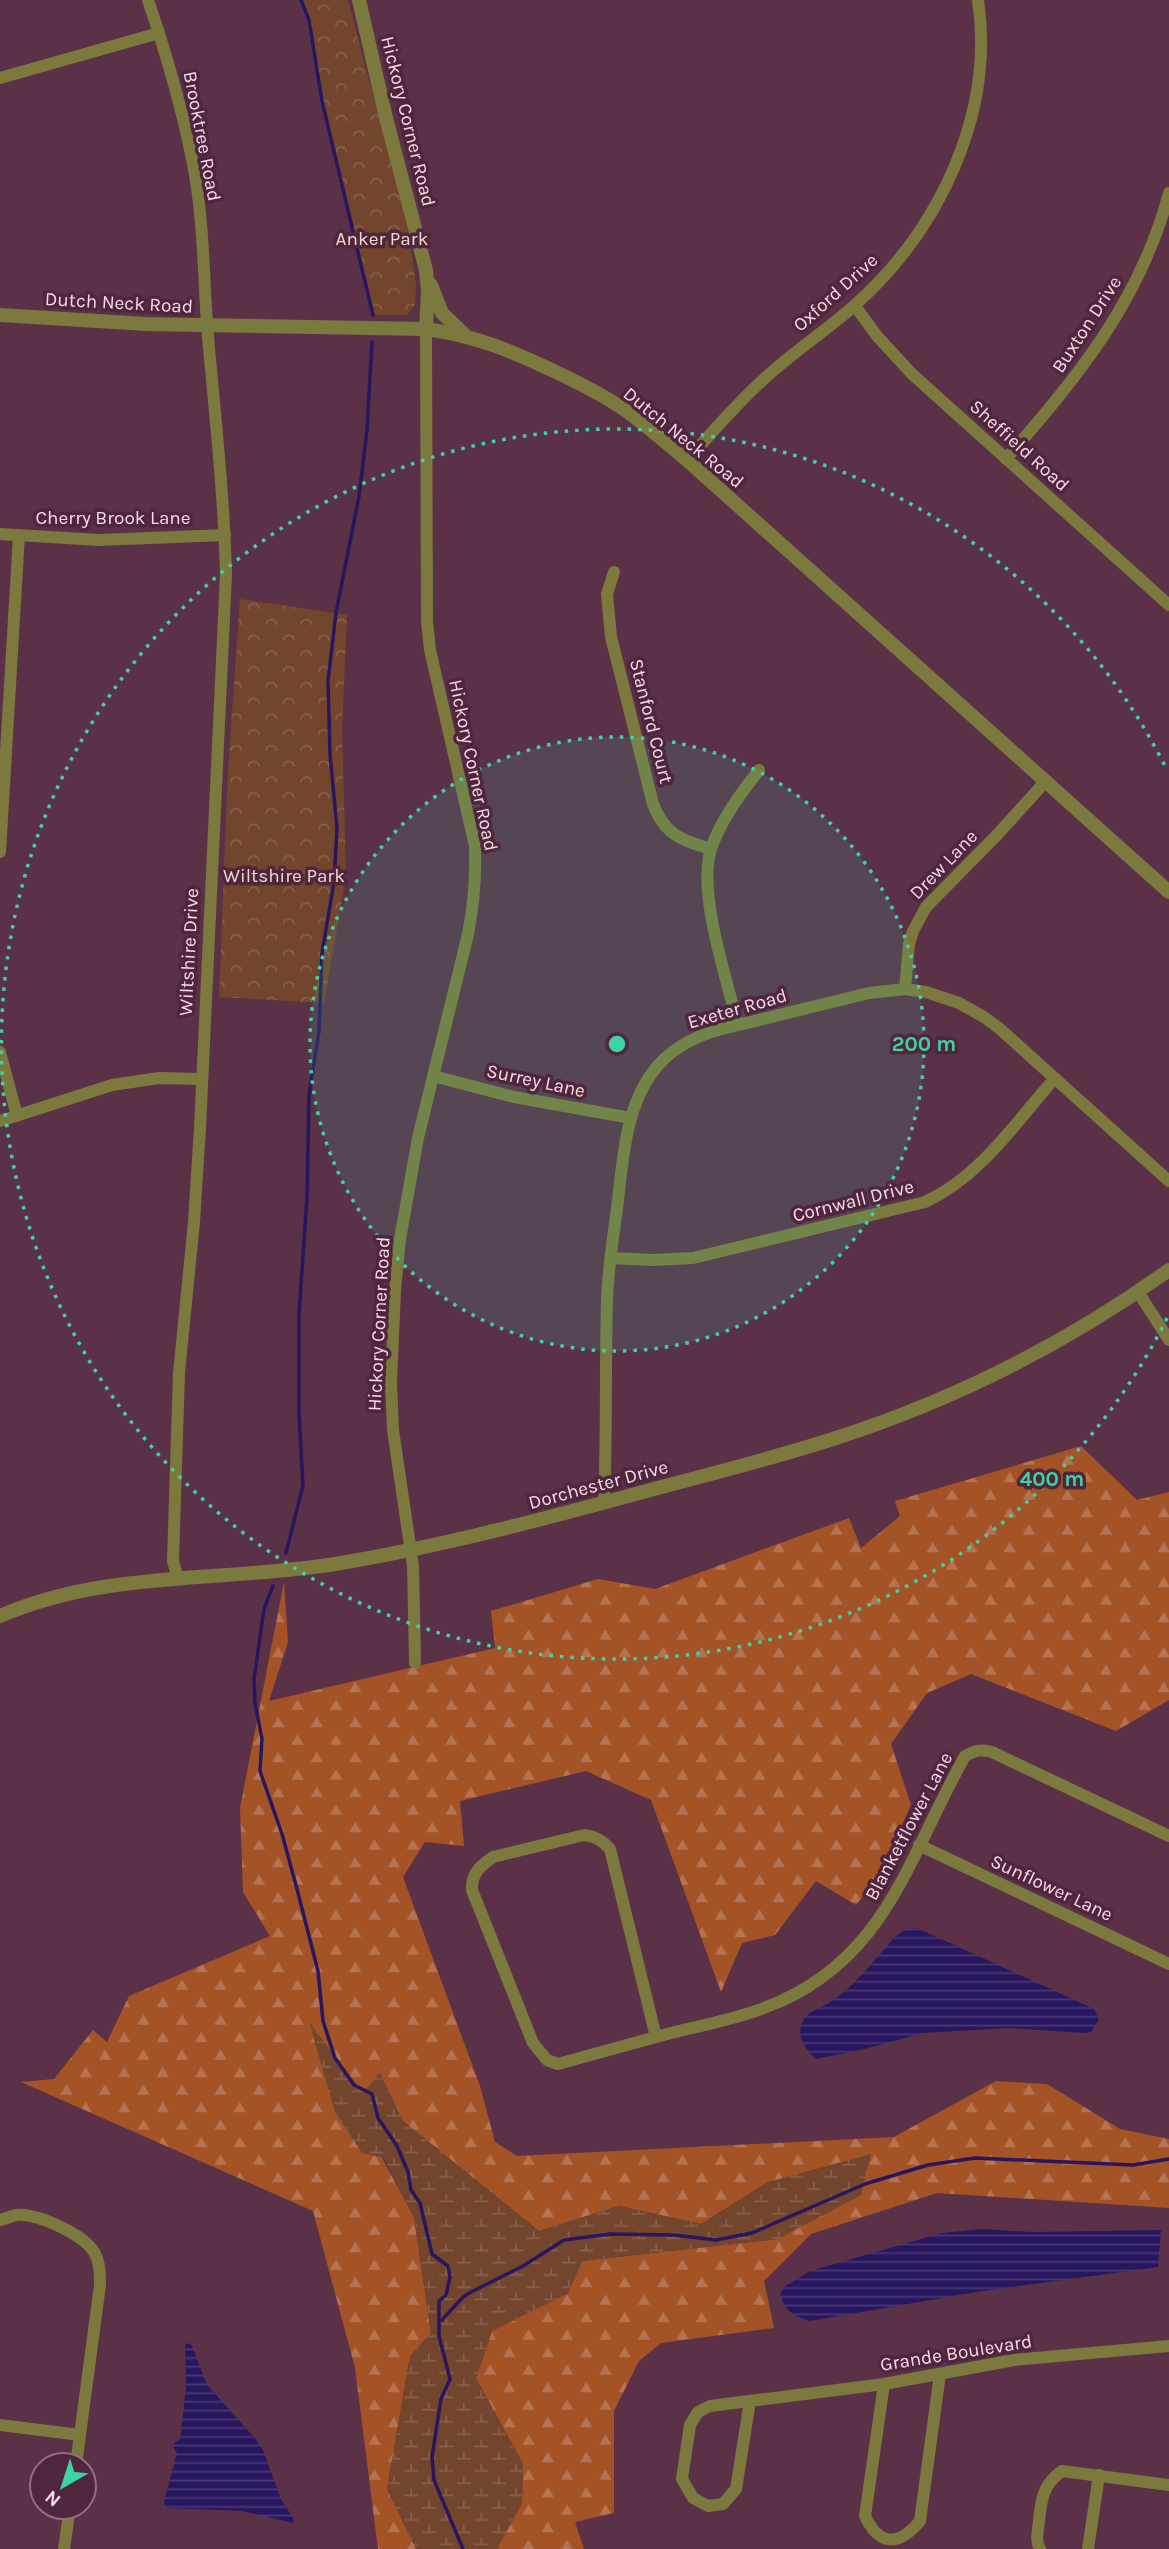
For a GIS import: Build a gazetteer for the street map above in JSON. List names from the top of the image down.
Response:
{
  "streets": {
    "street": [
      "Hickory Corner Road",
      "Brooktree Road",
      "Oxford Drive",
      "Dutch Neck Road",
      "Buxton Drive",
      "Sheffield Road",
      "Cherry Brook Lane",
      "Stanford Court",
      "Drew Lane",
      "Wiltshire Drive",
      "Exeter Road",
      "Surrey Lane",
      "Cornwall Drive",
      "Dorchester Drive",
      "Blanketflower Lane",
      "Sunflower Lane",
      "Grande Boulevard"
    ]
  },
  "crossings": [
    ["Hickory Corner Road", "Dutch Neck Road"],
    ["Hickory Corner Road", "Surrey Lane"],
    ["Hickory Corner Road", "Dorchester Drive"],
    ["Brooktree Road", "Dutch Neck Road"],
    ["Brooktree Road", "Wiltshire Drive"],
    ["Oxford Drive", "Dutch Neck Road"],
    ["Oxford Drive", "Sheffield Road"],
    ["Dutch Neck Road", "Drew Lane"],
    ["Dutch Neck Road", "Wiltshire Drive"],
    ["Buxton Drive", "Sheffield Road"],
    ["Cherry Brook Lane", "Wiltshire Drive"],
    ["Drew Lane", "Exeter Road"],
    ["Wiltshire Drive", "Dorchester Drive"],
    ["Exeter Road", "Surrey Lane"],
    ["Exeter Road", "Cornwall Drive"],
    ["Exeter Road", "Dorchester Drive"],
    ["Blanketflower Lane", "Sunflower Lane"]
  ],
  "parks": ["Anker Park", "Wiltshire Park"],
  "north": "bottom left",
  "rings": ["200 m", "400 m"]
}
